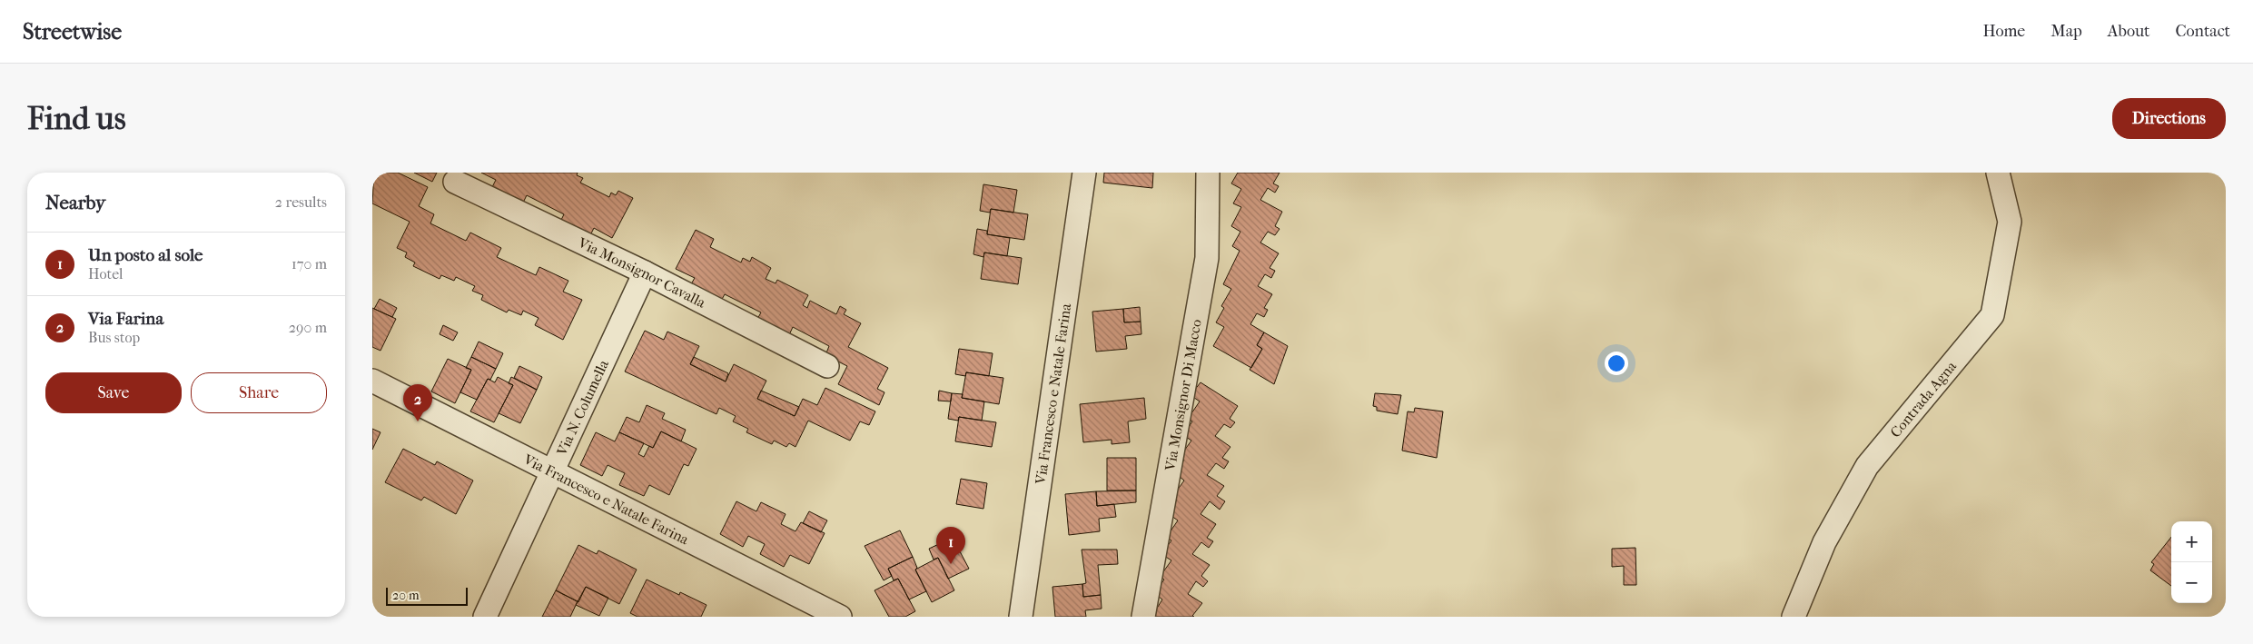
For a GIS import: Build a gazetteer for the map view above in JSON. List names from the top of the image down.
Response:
{
  "streets": {
    "street": [
      "Via Monsignor Cavalla",
      "Via Francesco e Natale Farina",
      "Via Monsignor Di Macco",
      "Contrada Agna",
      "Via N. Columella"
    ]
  },
  "crossings": [
    ["Via Monsignor Cavalla", "Via N. Columella"],
    ["Via Francesco e Natale Farina", "Via N. Columella"]
  ],
  "scale_bar": "20 m",
  "page": {
    "header": "Streetwise",
    "nav": [
      "Home",
      "Map",
      "About",
      "Contact"
    ],
    "buttons": [
      "Directions",
      ["Save", "Share"]
    ],
    "title": "Find us",
    "heading": ["Nearby", "2 results"],
    "list": [
      {
        "mark": "1",
        "name": "Un posto al sole",
        "note": "Hotel",
        "value": "170 m"
      },
      {
        "mark": "2",
        "name": "Via Farina",
        "note": "Bus stop",
        "value": "290 m"
      }
    ],
    "pins": ["2", "1"],
    "map_buttons": ["+", "−"],
    "scale": "20 m"
  }
}
